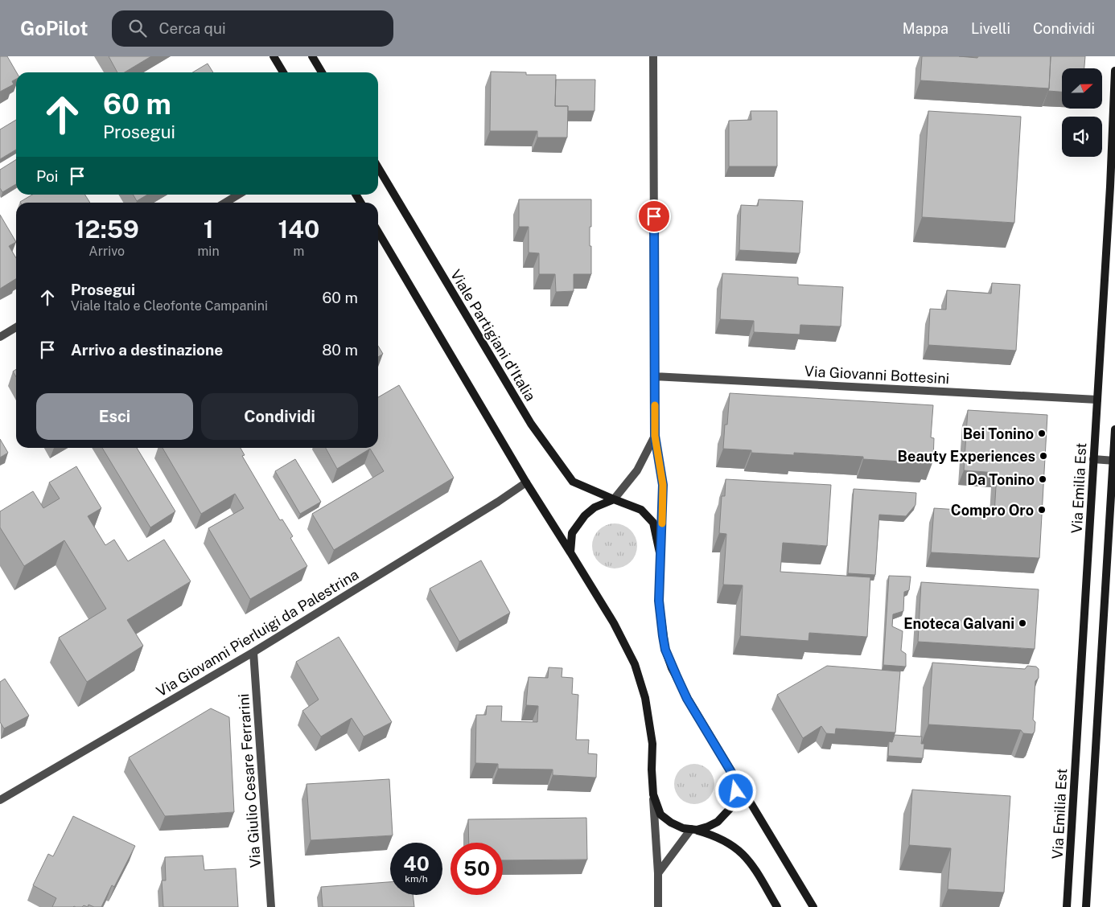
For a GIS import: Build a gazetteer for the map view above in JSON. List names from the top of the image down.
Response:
{
  "streets": {
    "main road": ["Viale Partigiani d'Italia", "Via Emilia Est"],
    "street": ["Via Giovanni Bottesini", "Via Giovanni Pierluigi da Palestrina", "Via Giulio Cesare Ferrarini"]
  },
  "crossings": [
    ["Via Giovanni Bottesini", "Via Emilia Est"],
    ["Via Giovanni Pierluigi da Palestrina", "Via Giulio Cesare Ferrarini"]
  ],
  "places": [
    "Bei Tonino",
    "Beauty Experiences",
    "Da Tonino",
    "Compro Oro",
    "Enoteca Galvani"
  ],
  "north": "right",
  "page": {
    "header": "GoPilot",
    "search": "Cerca qui",
    "nav": ["Mappa", "Livelli", "Condividi"],
    "turn": ["60 m", "Prosegui"],
    "then": "Poi",
    "eta": [
      "12:59",
      "Arrivo",
      "1",
      "min",
      "140",
      "m"
    ],
    "list": [
      {
        "name": "Prosegui",
        "note": "Viale Italo e Cleofonte Campanini",
        "value": "60 m"
      },
      {
        "name": "Arrivo a destinazione",
        "value": "80 m"
      }
    ],
    "buttons": ["Esci", "Condividi"],
    "speed": "40 km/h",
    "limit": "50"
  }
}
